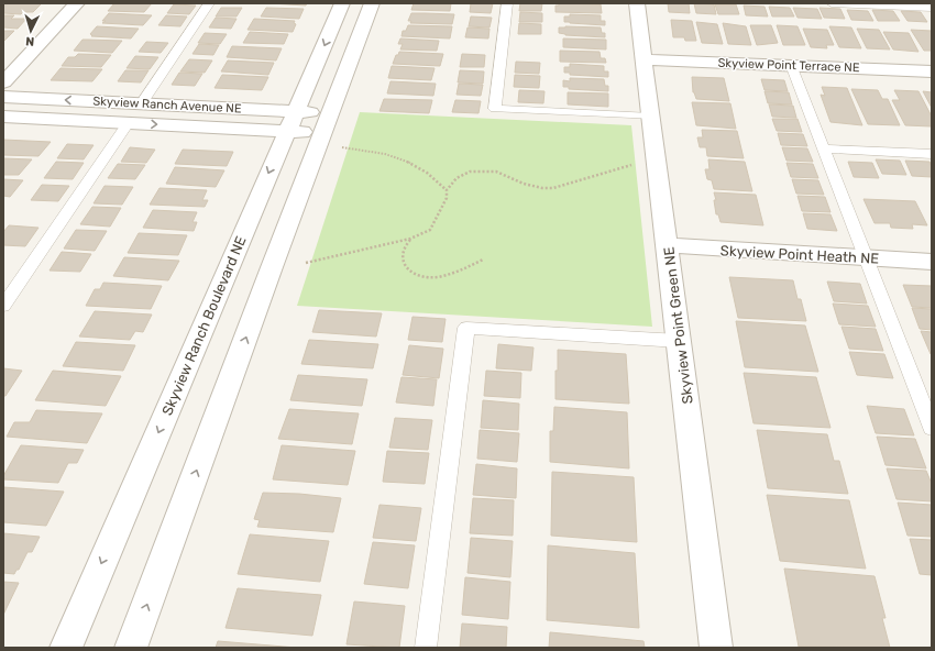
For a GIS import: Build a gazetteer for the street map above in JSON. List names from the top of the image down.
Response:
{
  "streets": {
    "street": [
      "Skyview Point Terrace NE",
      "Skyview Ranch Avenue NE",
      "Skyview Point Heath NE",
      "Skyview Ranch Boulevard NE",
      "Skyview Point Green NE"
    ]
  },
  "crossings": [
    ["Skyview Point Terrace NE", "Skyview Point Green NE"],
    ["Skyview Ranch Avenue NE", "Skyview Ranch Boulevard NE"],
    ["Skyview Point Heath NE", "Skyview Point Green NE"]
  ],
  "north": "bottom"
}
